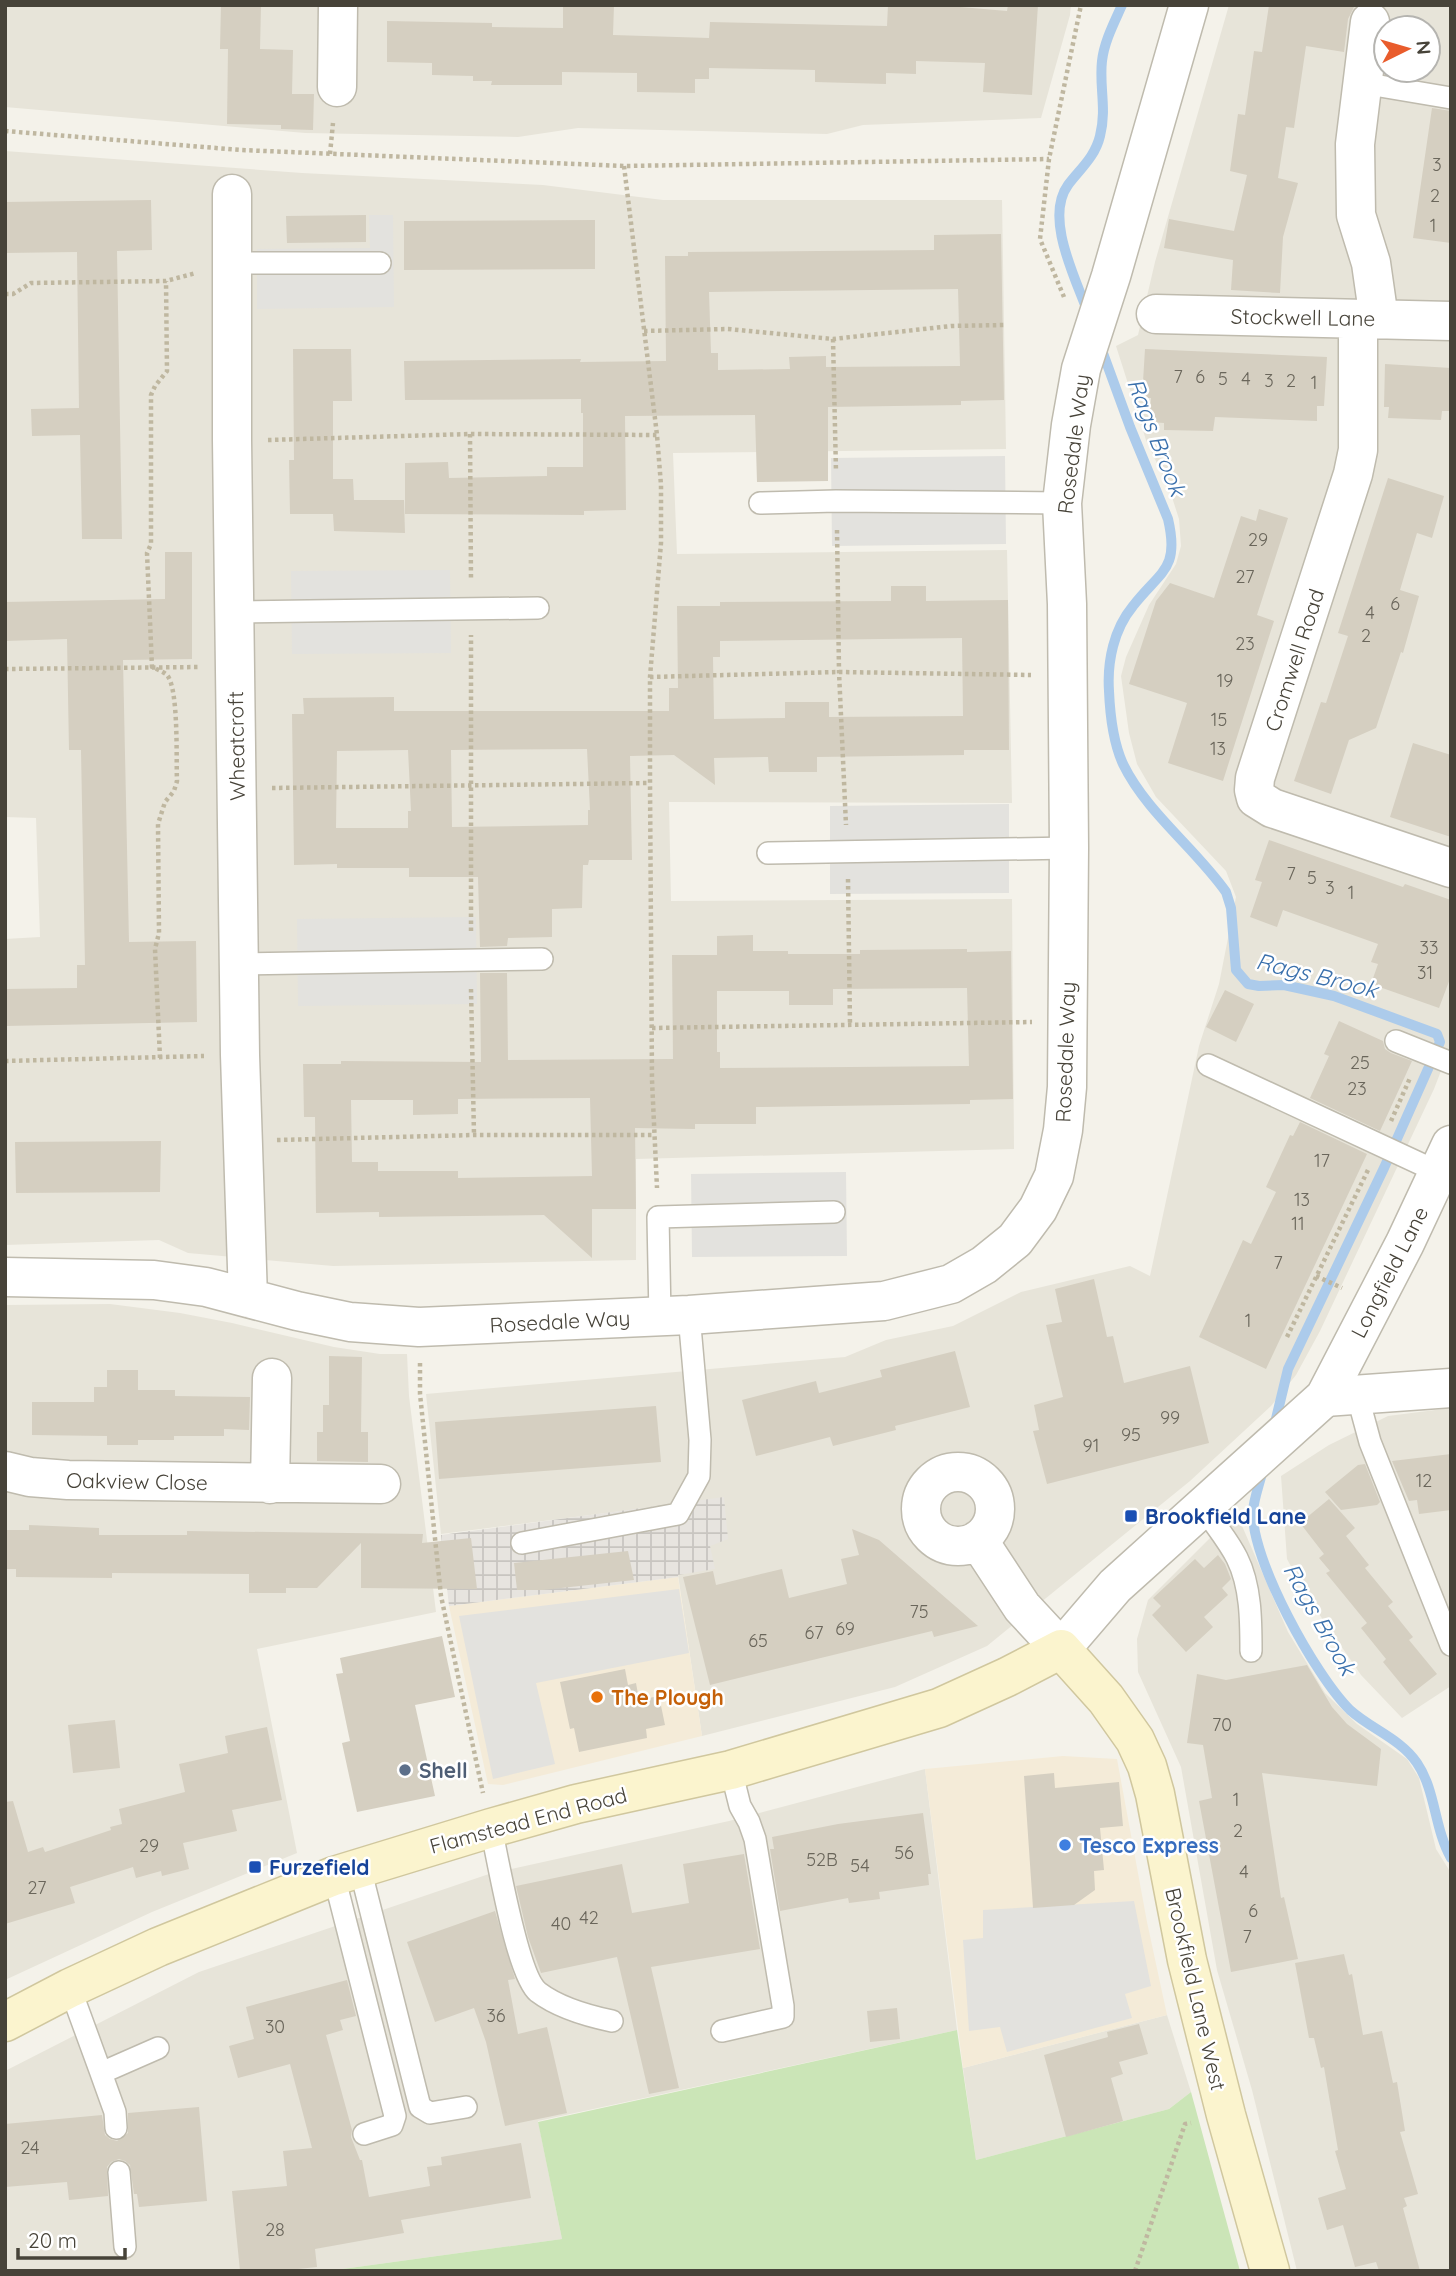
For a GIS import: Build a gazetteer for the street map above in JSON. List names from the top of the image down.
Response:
{
  "streets": {
    "main road": ["Flamstead End Road", "Brookfield Lane West"],
    "street": [
      "Stockwell Lane",
      "Rosedale Way",
      "Cromwell Road",
      "Wheatcroft",
      "Longfield Lane",
      "Oakview Close"
    ]
  },
  "crossings": [
    ["Stockwell Lane", "Cromwell Road"],
    ["Rosedale Way", "Wheatcroft"],
    ["Flamstead End Road", "Brookfield Lane West"]
  ],
  "water": ["Rags Brook"],
  "places": {
    "transit": ["Brookfield Lane", "Furzefield"],
    "other": ["The Plough", "Shell", "Tesco Express"]
  },
  "house_numbers": [
    "3",
    "2",
    "1",
    "7",
    "6",
    "5",
    "4",
    "3",
    "2",
    "1",
    "29",
    "27",
    "6",
    "4",
    "2",
    "23",
    "19",
    "15",
    "13",
    "7",
    "5",
    "3",
    "1",
    "33",
    "31",
    "25",
    "23",
    "17",
    "13",
    "11",
    "7",
    "1",
    "99",
    "95",
    "91",
    "12",
    "75",
    "69",
    "67",
    "65",
    "70",
    "1",
    "2",
    "29",
    "56",
    "52B",
    "54",
    "4",
    "27",
    "6",
    "42",
    "40",
    "7",
    "36",
    "30",
    "24",
    "28"
  ],
  "scale_bar": "20 m",
  "north": "right"
}
